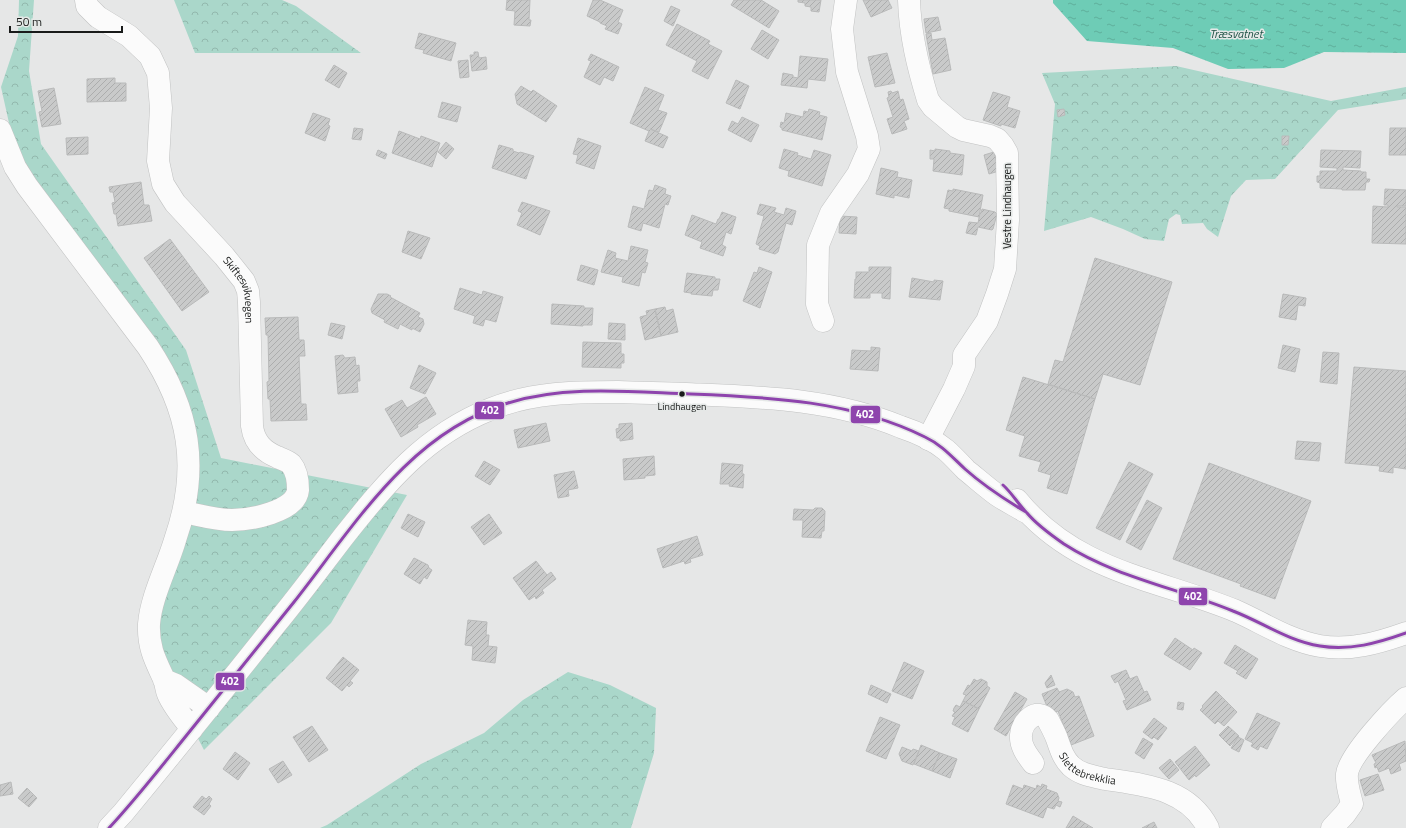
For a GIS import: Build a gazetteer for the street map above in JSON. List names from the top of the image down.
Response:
{
  "streets": {
    "main road": ["Vestre Lindhaugen", "Skiftesvikvegen", "Slettebrekklia"]
  },
  "water": ["Træsvatnet"],
  "places": ["Lindhaugen"],
  "lines": ["transit line 402"],
  "scale_bar": "50 m"
}
